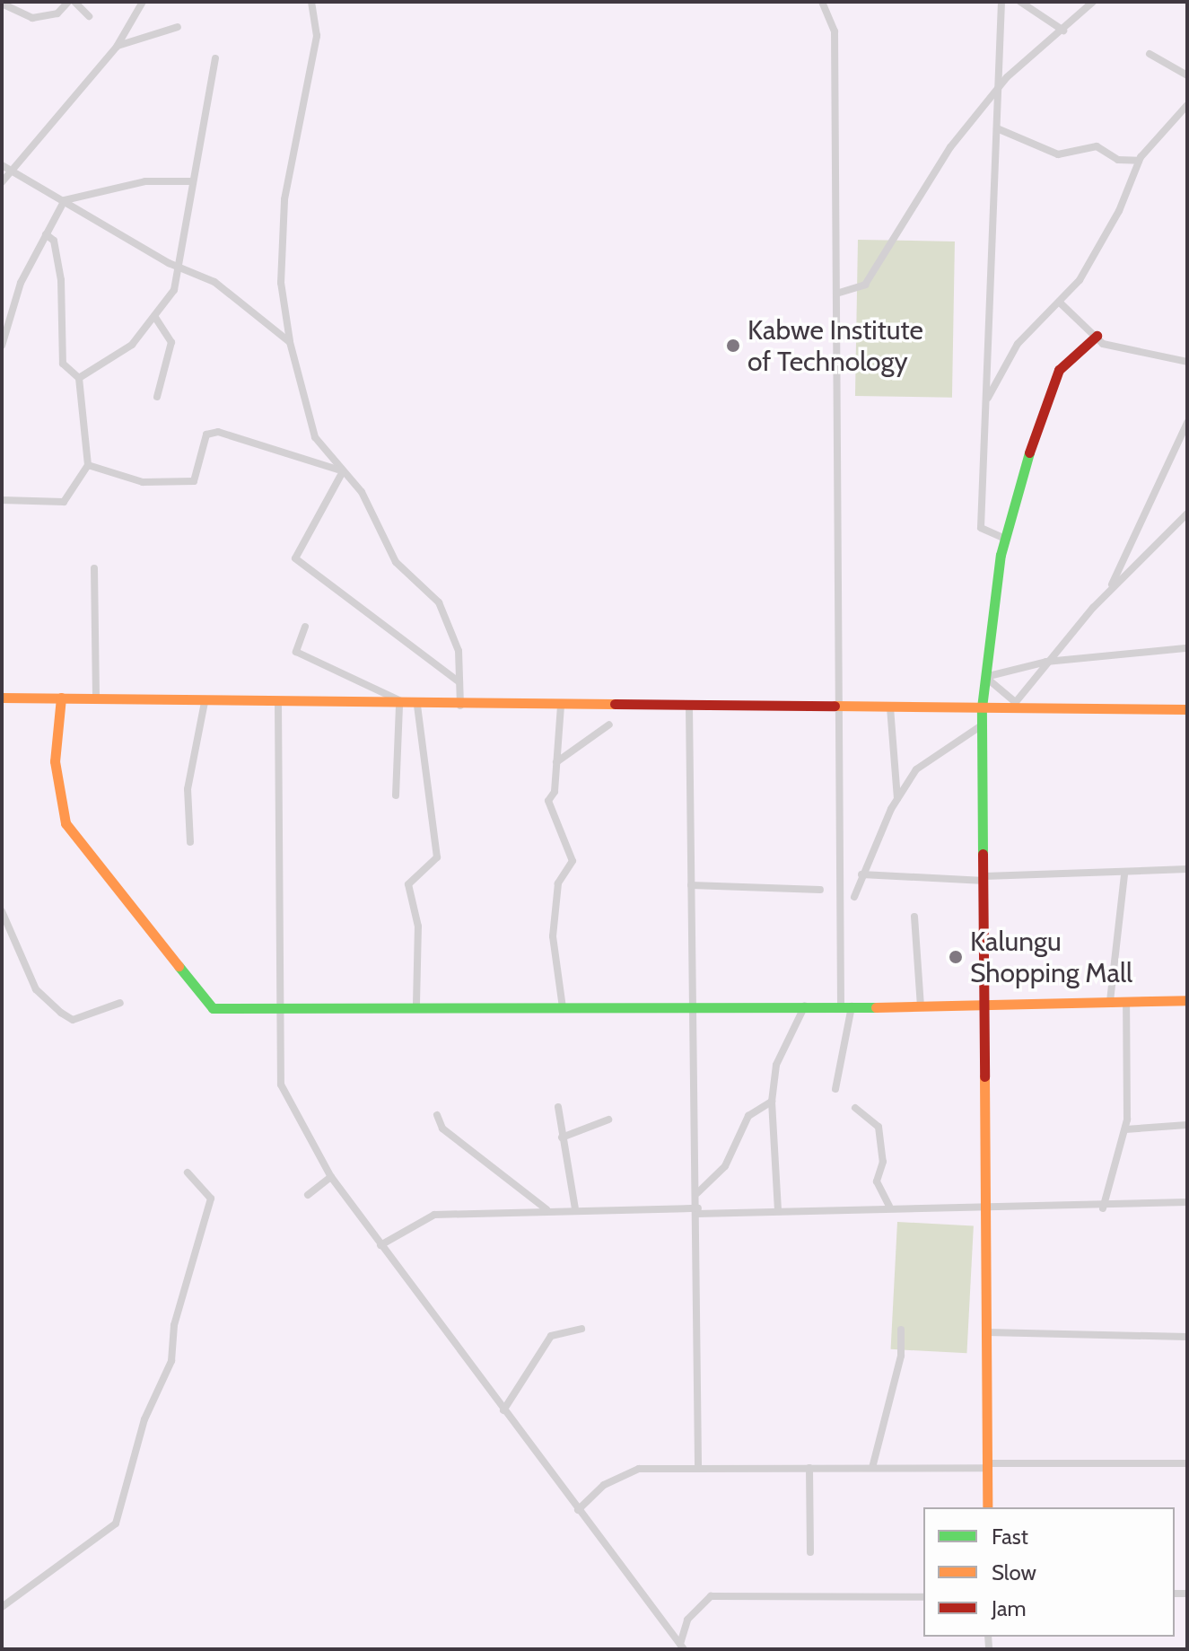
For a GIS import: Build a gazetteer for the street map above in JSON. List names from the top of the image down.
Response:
{
  "places": ["Kabwe Institute of Technology", "Kalungu Shopping Mall"],
  "legend": ["Fast", "Slow", "Jam"]
}
